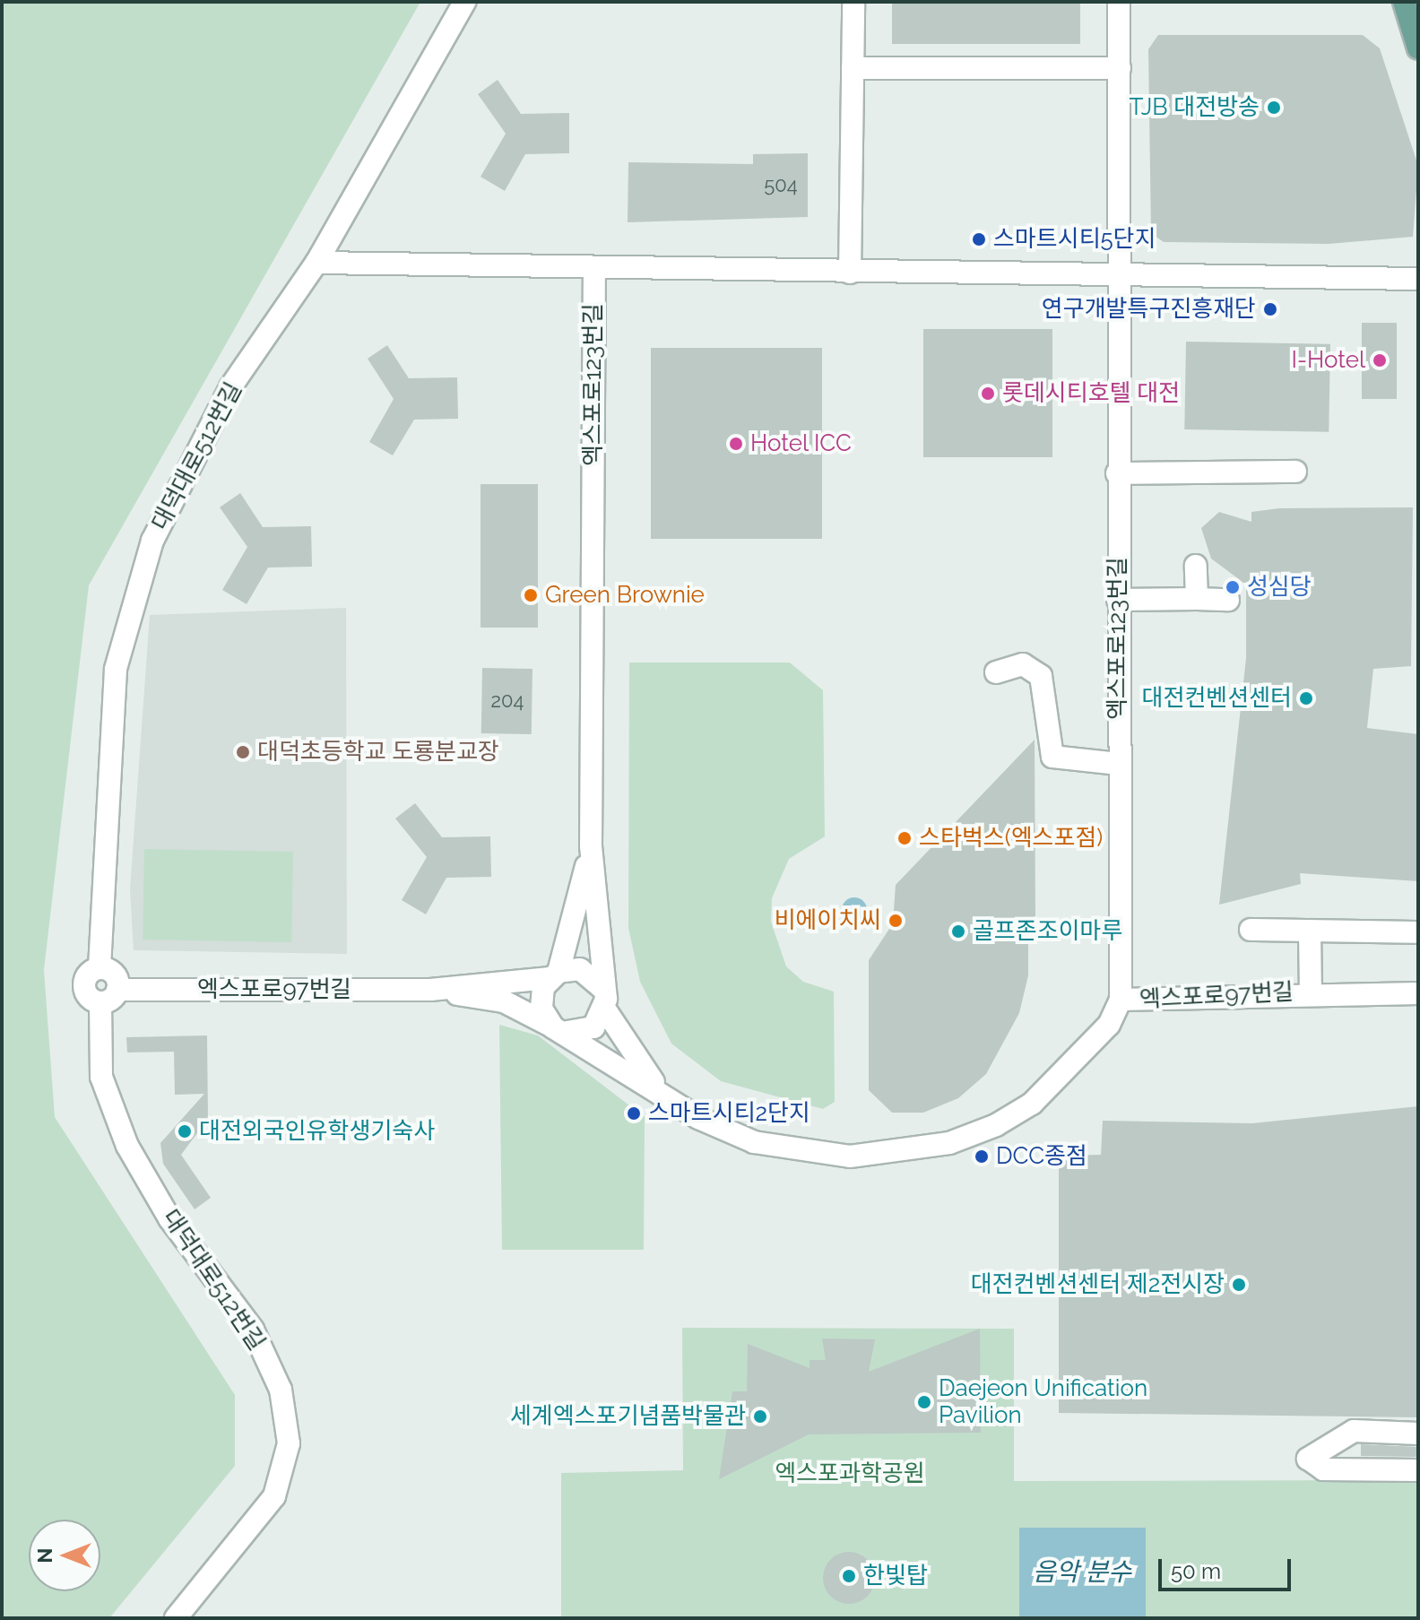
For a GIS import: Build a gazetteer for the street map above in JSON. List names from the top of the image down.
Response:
{
  "streets": {
    "street": ["엑스포로123번길", "대덕대로512번길", "엑스포로97번길"]
  },
  "crossings": [
    ["엑스포로123번길", "엑스포로97번길"],
    ["대덕대로512번길", "엑스포로97번길"]
  ],
  "water": ["음악 분수"],
  "parks": ["엑스포과학공원"],
  "places": [
    "TJB 대전방송",
    "스마트시티5단지",
    "연구개발특구진흥재단",
    "I-Hotel",
    "롯데시티호텔 대전",
    "Hotel ICC",
    "성심당",
    "Green Brownie",
    "대전컨벤션센터",
    "대덕초등학교 도룡분교장",
    "스타벅스(엑스포점)",
    "비에이치씨",
    "골프존조이마루",
    "스마트시티2단지",
    "대전외국인유학생기숙사",
    "DCC종점",
    "대전컨벤션센터 제2전시장",
    "Daejeon Unification Pavilion",
    "세계엑스포기념품박물관",
    "한빛탑"
  ],
  "house_numbers": ["504", "204"],
  "scale_bar": "50 m",
  "north": "left"
}
